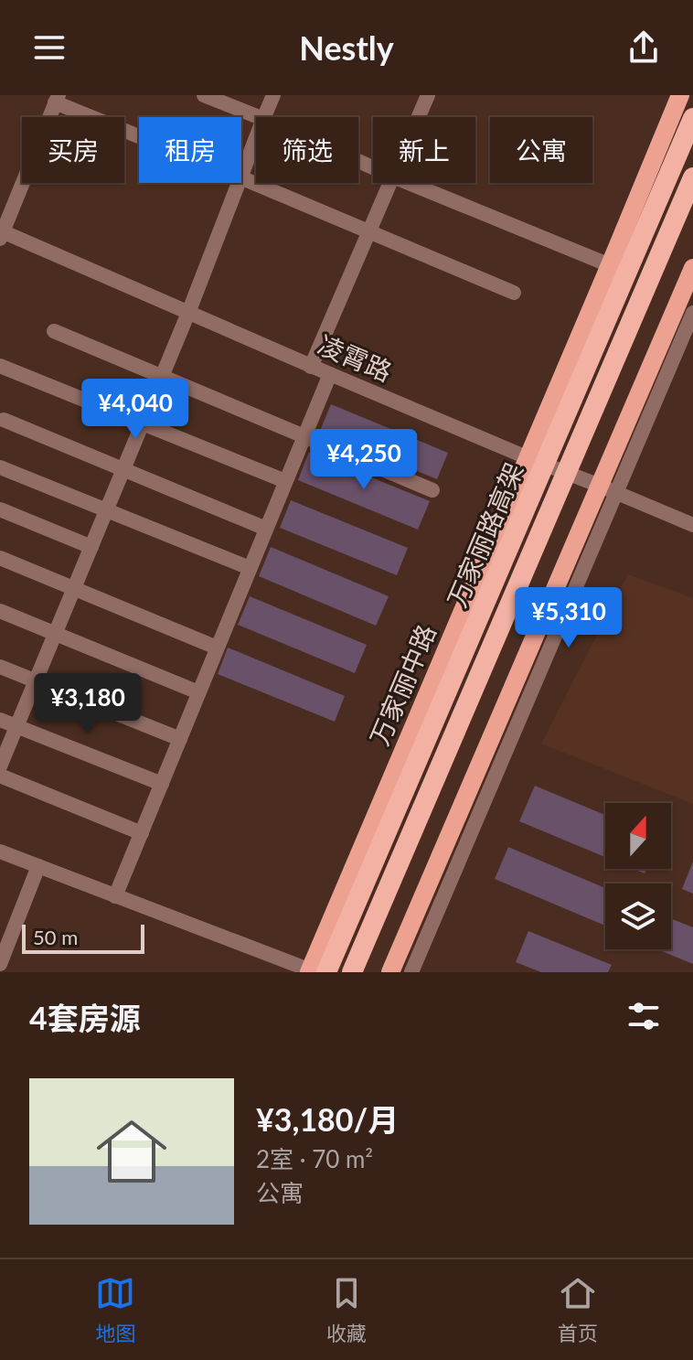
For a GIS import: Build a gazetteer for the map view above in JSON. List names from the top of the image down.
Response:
{
  "streets": {
    "highway": ["万家丽路高架"],
    "main road": ["万家丽中路"],
    "street": ["凌霄路"]
  },
  "crossings": [
    ["凌霄路", "万家丽中路"],
    ["万家丽路高架", "万家丽中路"]
  ],
  "scale_bar": "50 m",
  "north": "top",
  "page": {
    "header": "Nestly",
    "chip": [
      "买房",
      "租房",
      "筛选",
      "新上",
      "公寓"
    ],
    "price": [
      "¥4,040",
      "¥4,250",
      "¥5,310",
      "¥3,180"
    ],
    "scale": "50 m",
    "heading": "4套房源",
    "list": [
      {
        "name": "¥3,180/月",
        "note": "2室 · 70 m² · 公寓"
      }
    ],
    "tabs": ["地图", "收藏", "首页"]
  }
}
